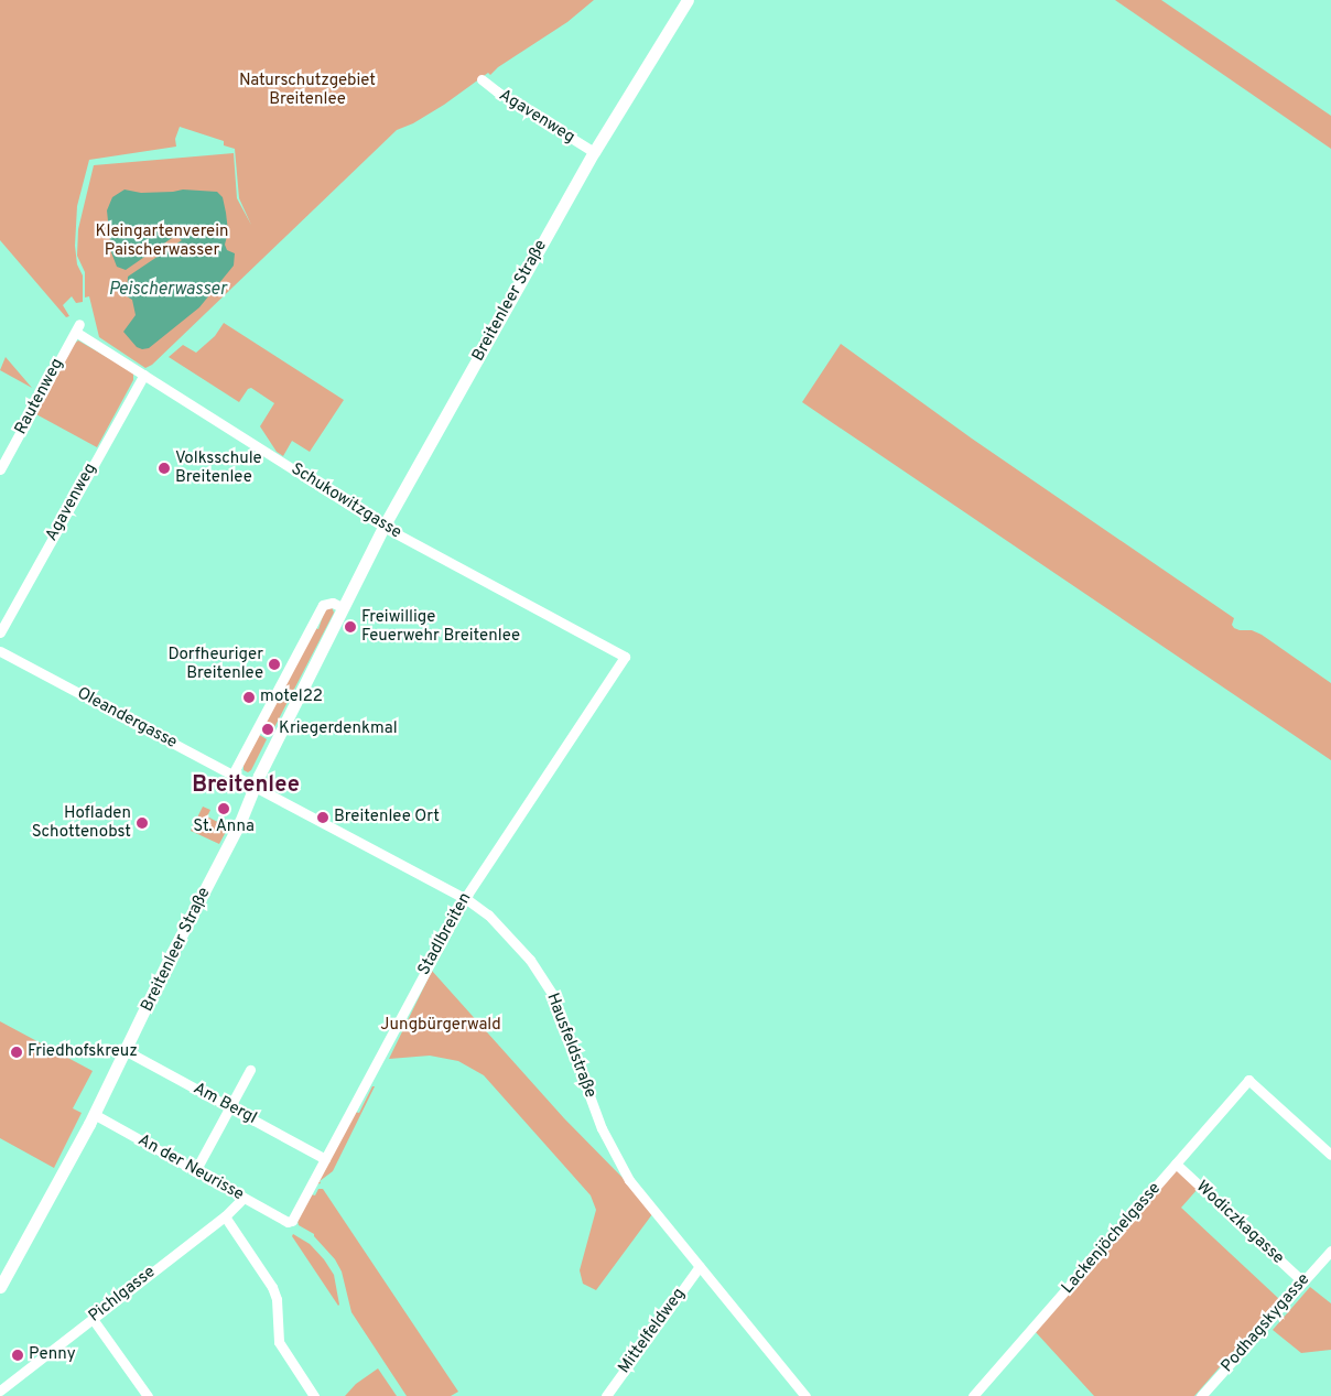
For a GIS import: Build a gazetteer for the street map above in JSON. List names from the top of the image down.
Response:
{
  "streets": {
    "main road": ["Breitenleer Straße"],
    "street": [
      "Agavenweg",
      "Rautenweg",
      "Schukowitzgasse",
      "Oleandergasse",
      "Stadlbreiten",
      "Hausfeldstraße",
      "Am Bergl",
      "An der Neurisse",
      "Wodiczkagasse",
      "Lackenjöchelgasse",
      "Pichlgasse",
      "Podhagskygasse",
      "Mittelfeldweg"
    ]
  },
  "crossings": [
    ["Agavenweg", "Breitenleer Straße"],
    ["Agavenweg", "Schukowitzgasse"],
    ["Breitenleer Straße", "Schukowitzgasse"],
    ["Breitenleer Straße", "Oleandergasse"],
    ["Breitenleer Straße", "Hausfeldstraße"],
    ["Breitenleer Straße", "Am Bergl"],
    ["Breitenleer Straße", "An der Neurisse"],
    ["Rautenweg", "Schukowitzgasse"],
    ["Schukowitzgasse", "Stadlbreiten"],
    ["Oleandergasse", "Hausfeldstraße"],
    ["Stadlbreiten", "Hausfeldstraße"],
    ["Stadlbreiten", "Am Bergl"],
    ["Stadlbreiten", "An der Neurisse"],
    ["Hausfeldstraße", "Mittelfeldweg"],
    ["An der Neurisse", "Pichlgasse"],
    ["Wodiczkagasse", "Lackenjöchelgasse"],
    ["Wodiczkagasse", "Podhagskygasse"]
  ],
  "districts": ["Breitenlee"],
  "water": ["Peischerwasser"],
  "parks": ["Naturschutzgebiet Breitenlee", "Kleingartenverein Paischerwasser", "Jungbürgerwald"],
  "places": [
    "Volksschule Breitenlee",
    "Freiwillige Feuerwehr Breitenlee",
    "Dorfheuriger Breitenlee",
    "motel22",
    "Kriegerdenkmal",
    "St. Anna",
    "Breitenlee Ort",
    "Hofladen Schottenobst",
    "Friedhofskreuz",
    "Penny"
  ]
}
